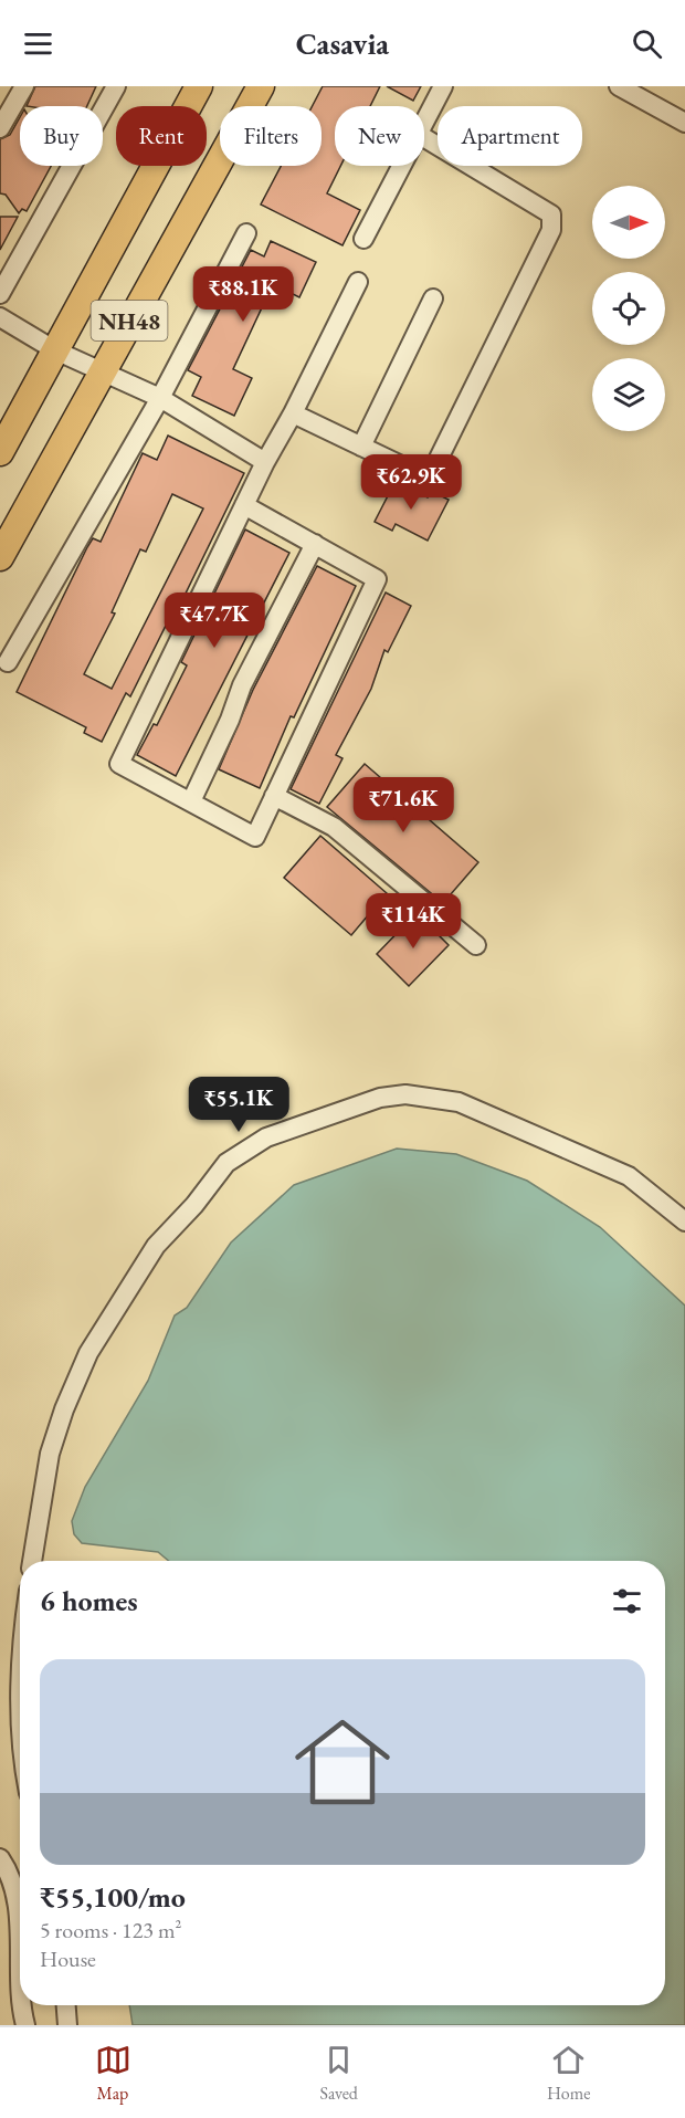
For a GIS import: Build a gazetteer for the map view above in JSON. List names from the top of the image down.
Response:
{
  "streets": {
    "highway": ["NH48"]
  },
  "north": "right",
  "page": {
    "header": "Casavia",
    "chip": [
      "Buy",
      "Rent",
      "Filters",
      "New",
      "Apartment"
    ],
    "price": [
      "₹88.1K",
      "₹62.9K",
      "₹47.7K",
      "₹71.6K",
      "₹114K",
      "₹55.1K"
    ],
    "heading": "6 homes",
    "list": [
      {
        "name": "₹55,100/mo",
        "note": "5 rooms · 123 m² · House"
      }
    ],
    "tabs": ["Map", "Saved", "Home"]
  }
}
